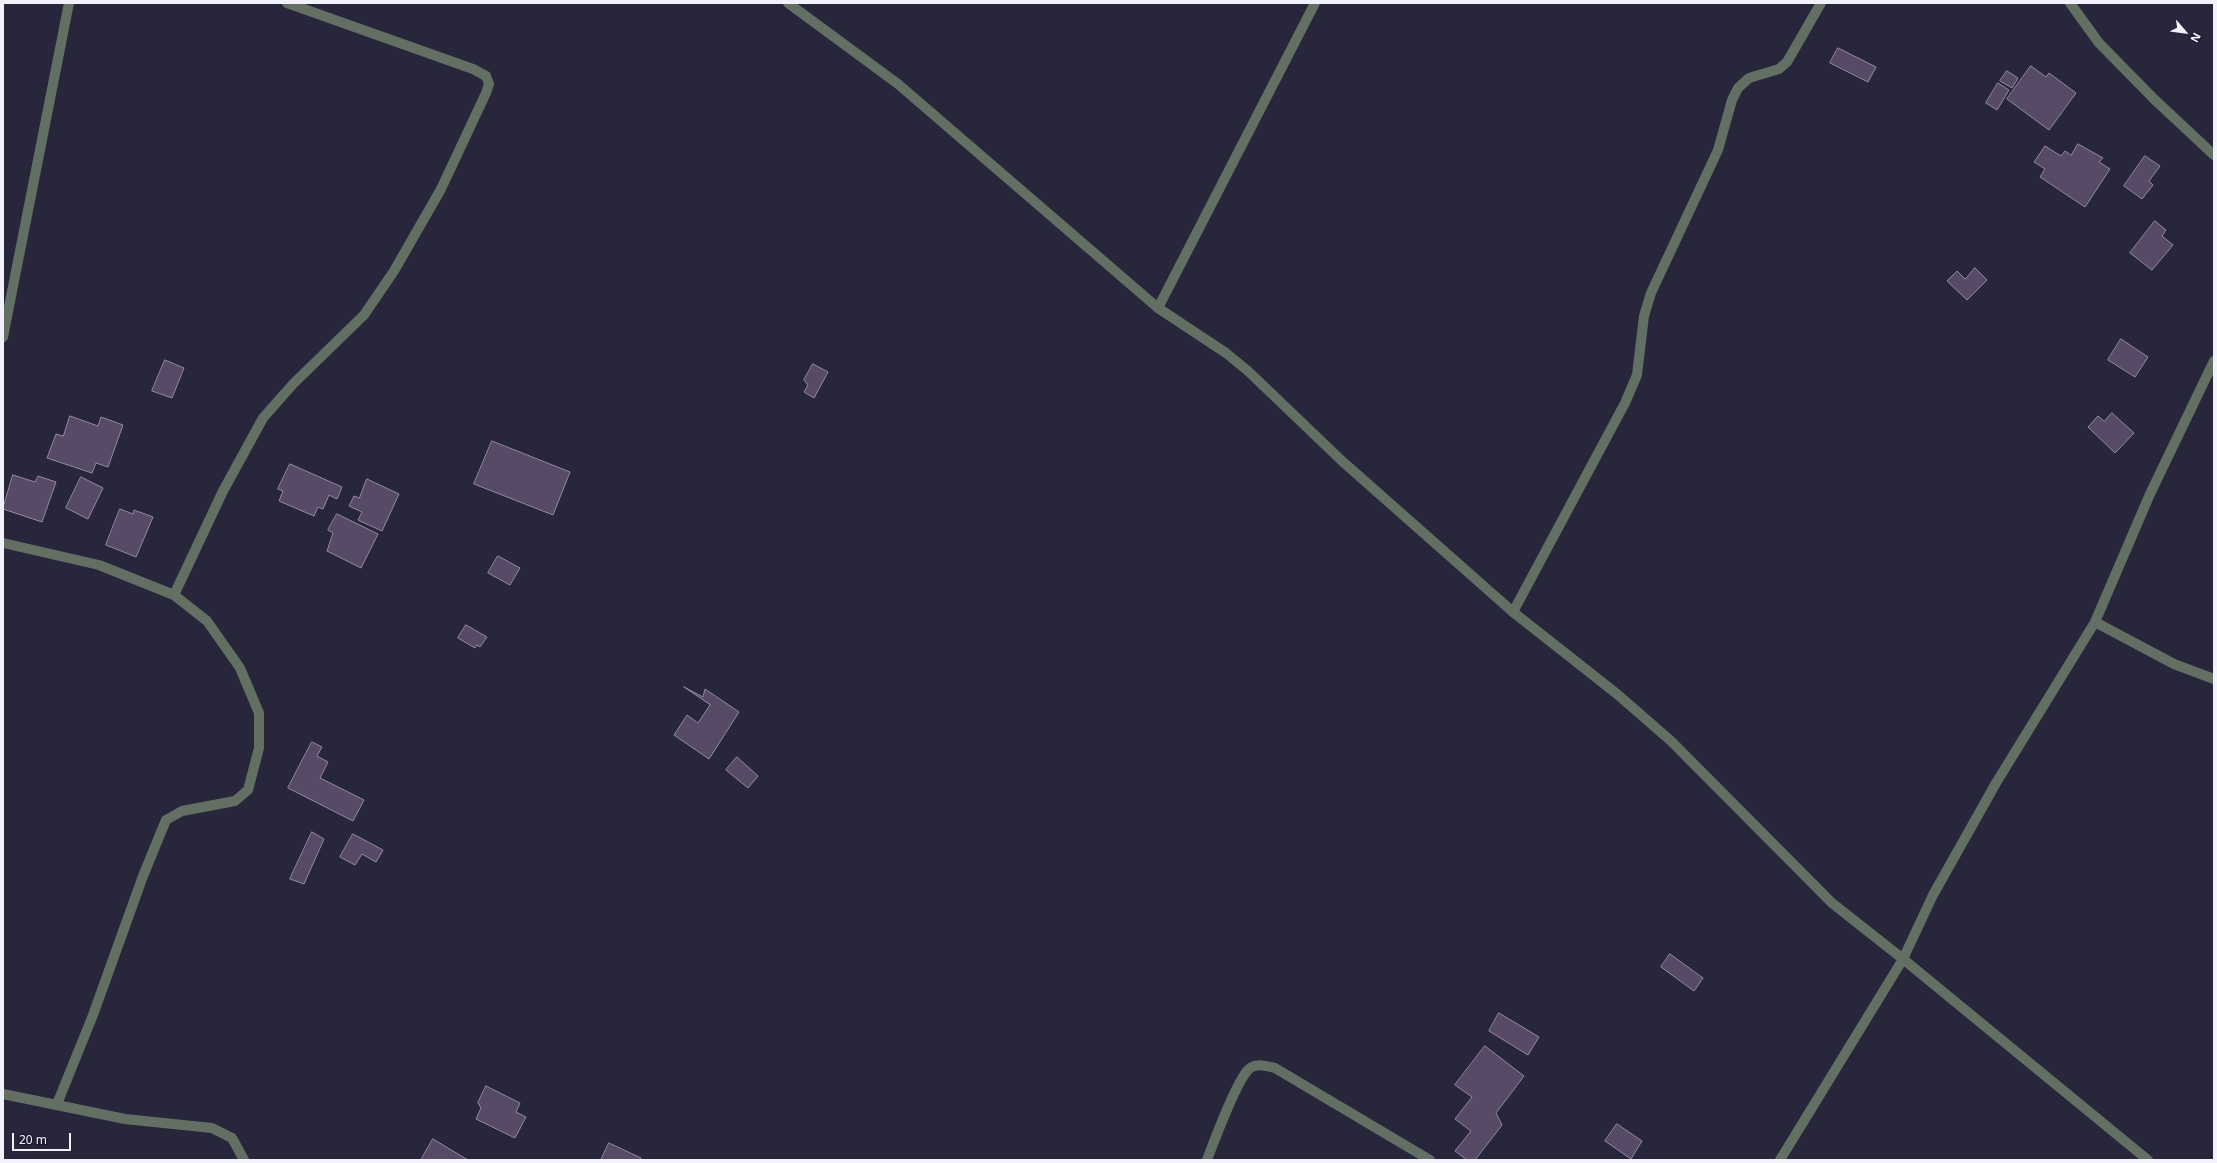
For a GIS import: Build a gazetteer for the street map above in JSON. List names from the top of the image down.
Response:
{
  "scale_bar": "20 m",
  "north": "bottom right"
}
